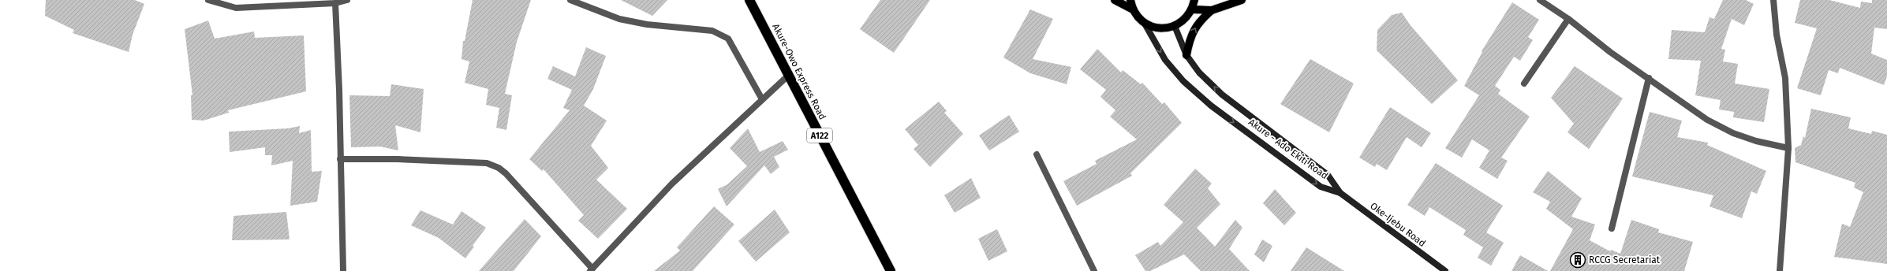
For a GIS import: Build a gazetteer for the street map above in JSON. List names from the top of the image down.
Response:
{
  "streets": {
    "highway": ["Akure-Owo Express Road", "A122"],
    "main road": ["Akure - Ado Ekiti Road", "Oke-Ijebu Road"]
  },
  "crossings": [
    ["Akure - Ado Ekiti Road", "Oke-Ijebu Road"]
  ],
  "places": {
    "building": ["RCCG Secretariat"]
  }
}
